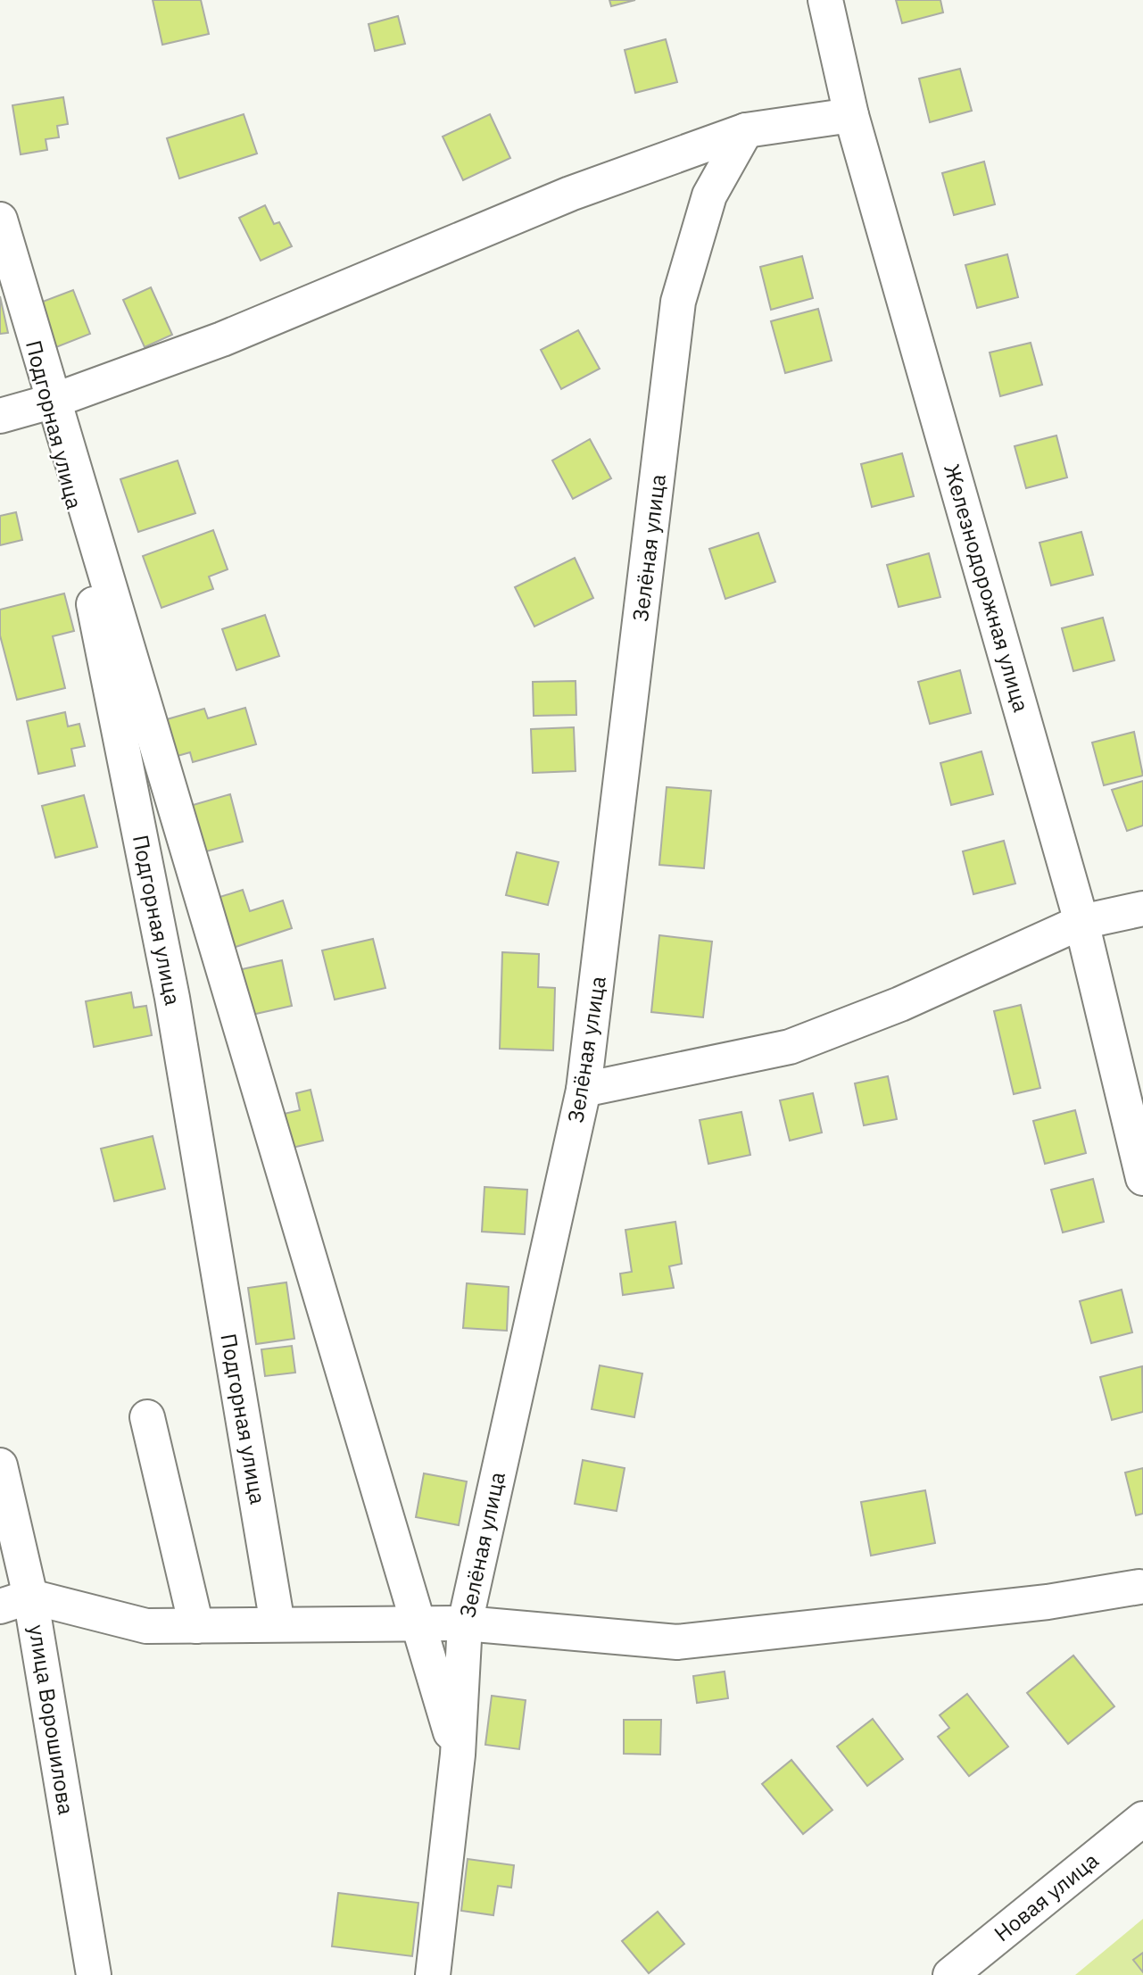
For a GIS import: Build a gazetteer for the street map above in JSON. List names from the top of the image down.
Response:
{
  "streets": {
    "street": [
      "Подгорная улица",
      "Зелёная улица",
      "Железнодорожная улица",
      "улица Ворошилова",
      "Новая улица"
    ]
  }
}
